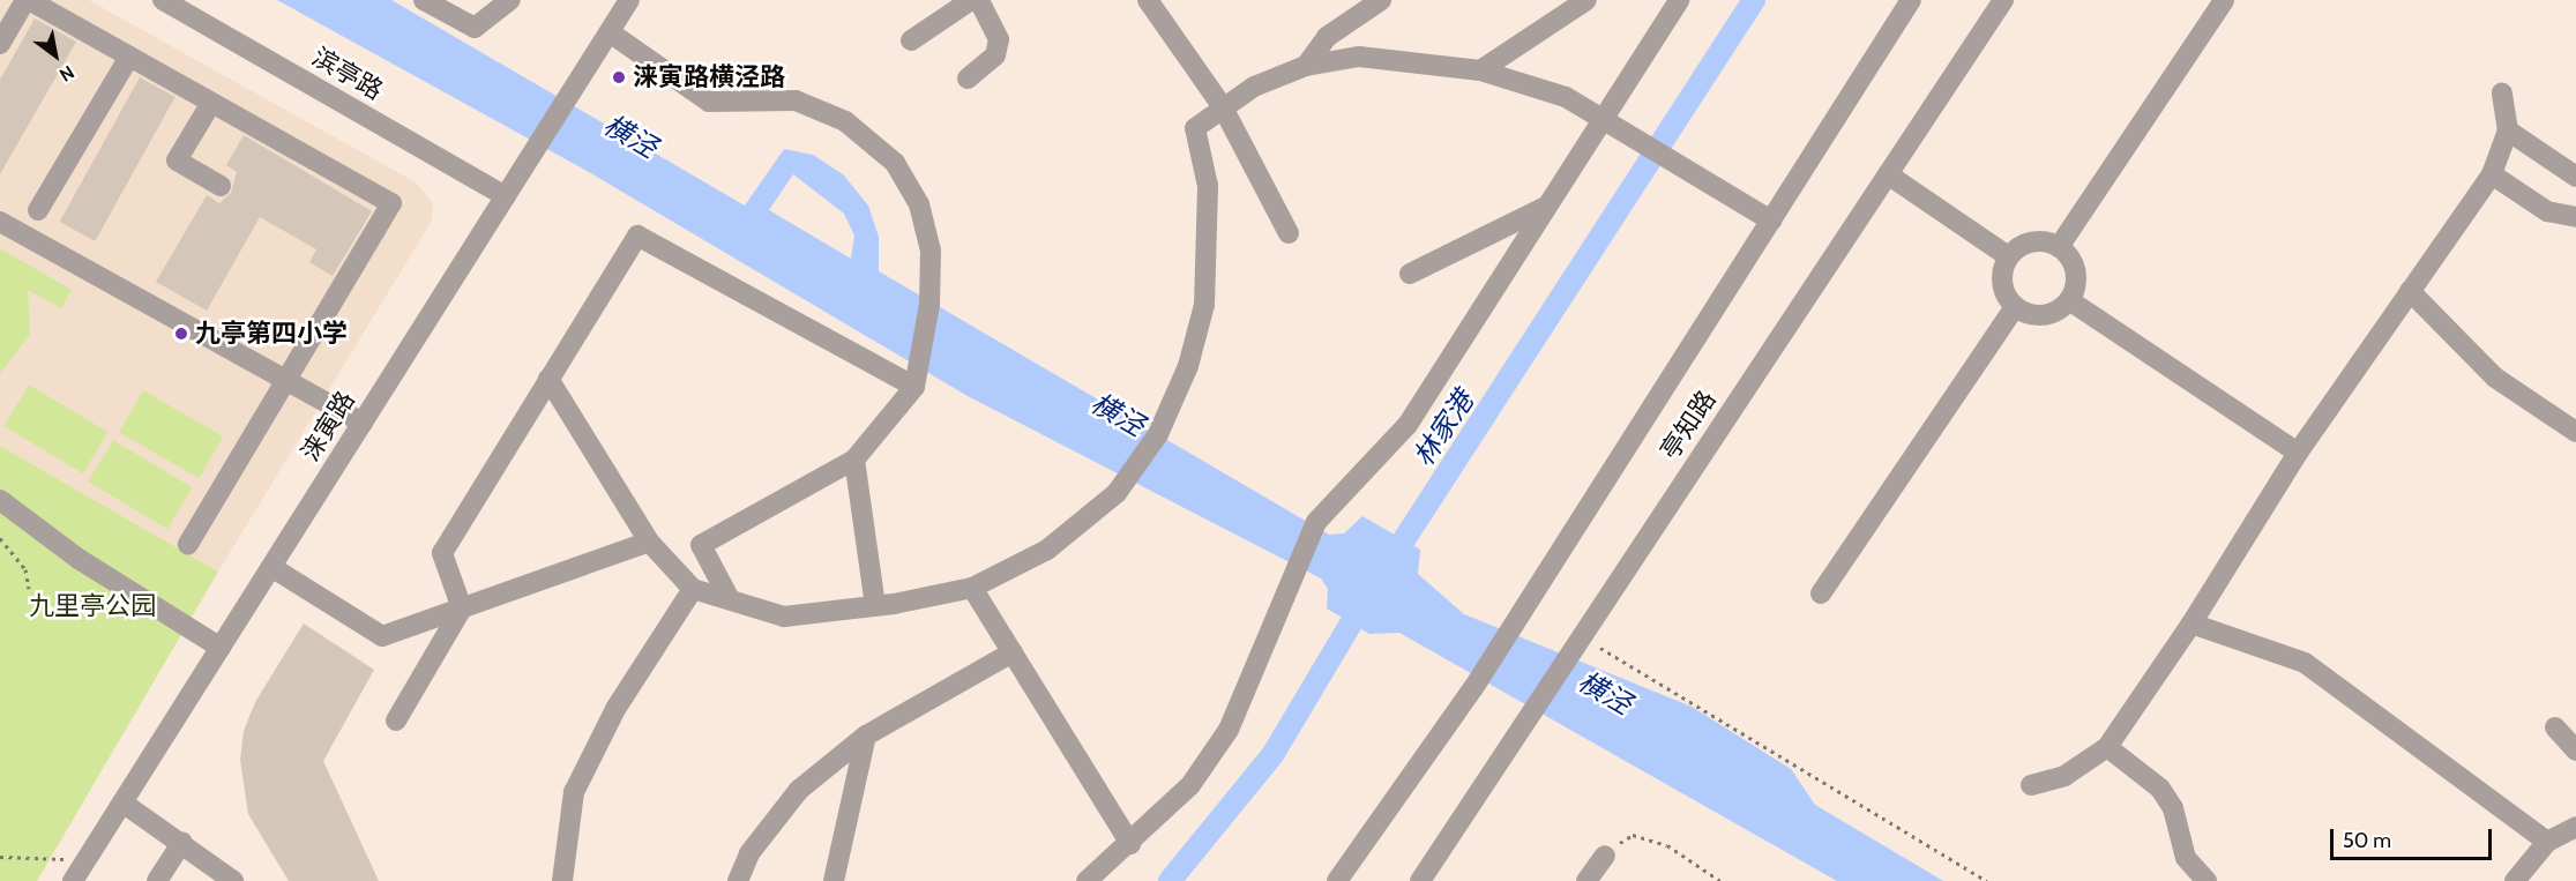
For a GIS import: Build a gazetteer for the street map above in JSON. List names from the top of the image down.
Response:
{
  "streets": {
    "street": ["滨亭路", "亭知路", "涞寅路"]
  },
  "crossings": [
    ["滨亭路", "涞寅路"]
  ],
  "water": ["横泾", "林家港"],
  "parks": ["九里亭公园"],
  "places": ["涞寅路横泾路", "九亭第四小学"],
  "scale_bar": "50 m",
  "north": "bottom right"
}
